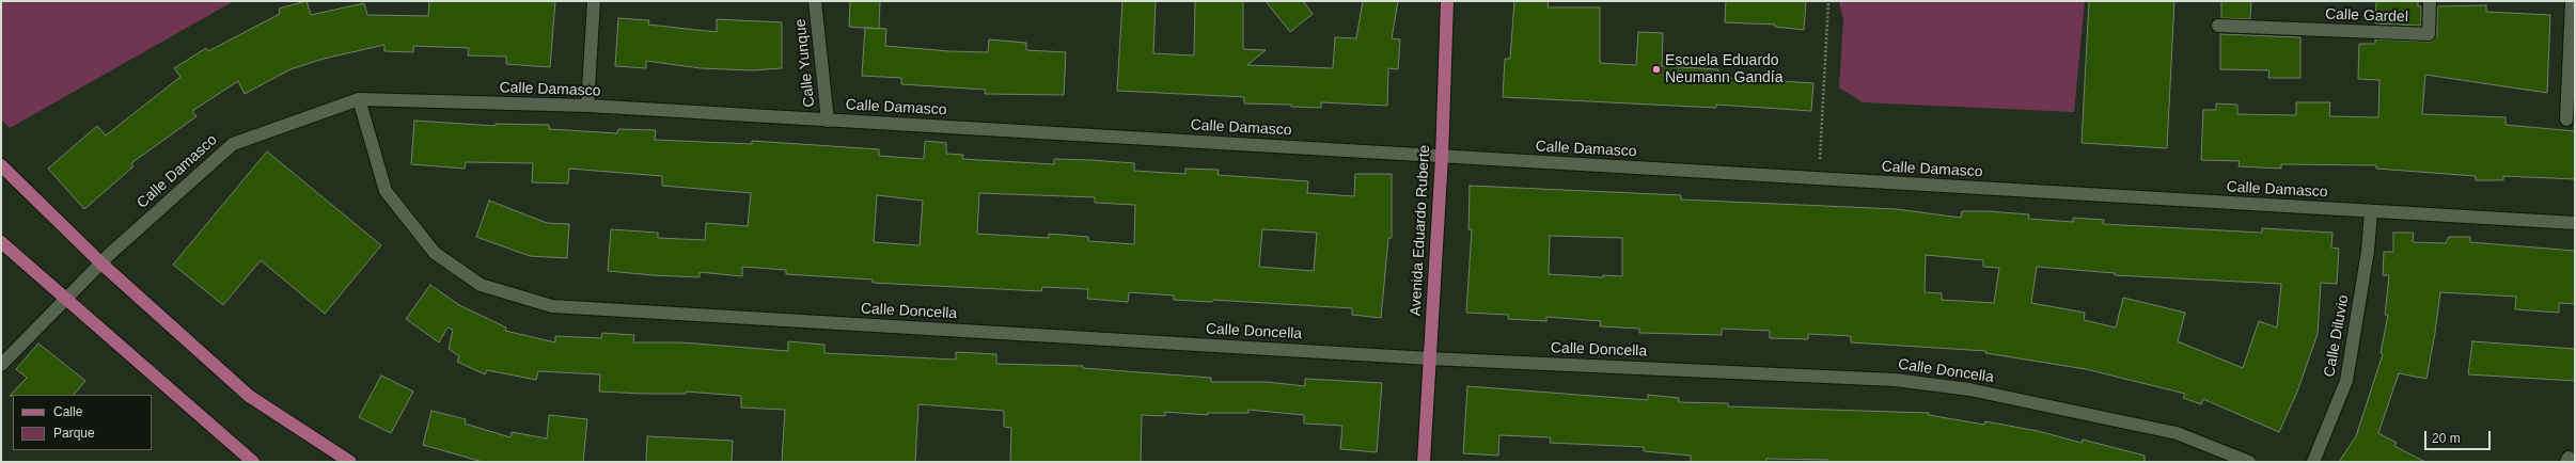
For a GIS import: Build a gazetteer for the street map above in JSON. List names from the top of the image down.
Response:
{
  "streets": {
    "main road": ["Avenida Eduardo Ruberte"],
    "street": [
      "Calle Gardel",
      "Calle Yunque",
      "Calle Damasco",
      "Calle Doncella",
      "Calle Diluvio"
    ]
  },
  "crossings": [
    ["Calle Yunque", "Calle Damasco"],
    ["Calle Damasco", "Avenida Eduardo Ruberte"],
    ["Calle Damasco", "Calle Doncella"],
    ["Calle Damasco", "Calle Diluvio"],
    ["Avenida Eduardo Ruberte", "Calle Doncella"]
  ],
  "places": ["Escuela Eduardo Neumann Gandía"],
  "legend": ["Calle", "Parque"],
  "scale_bar": "20 m"
}
